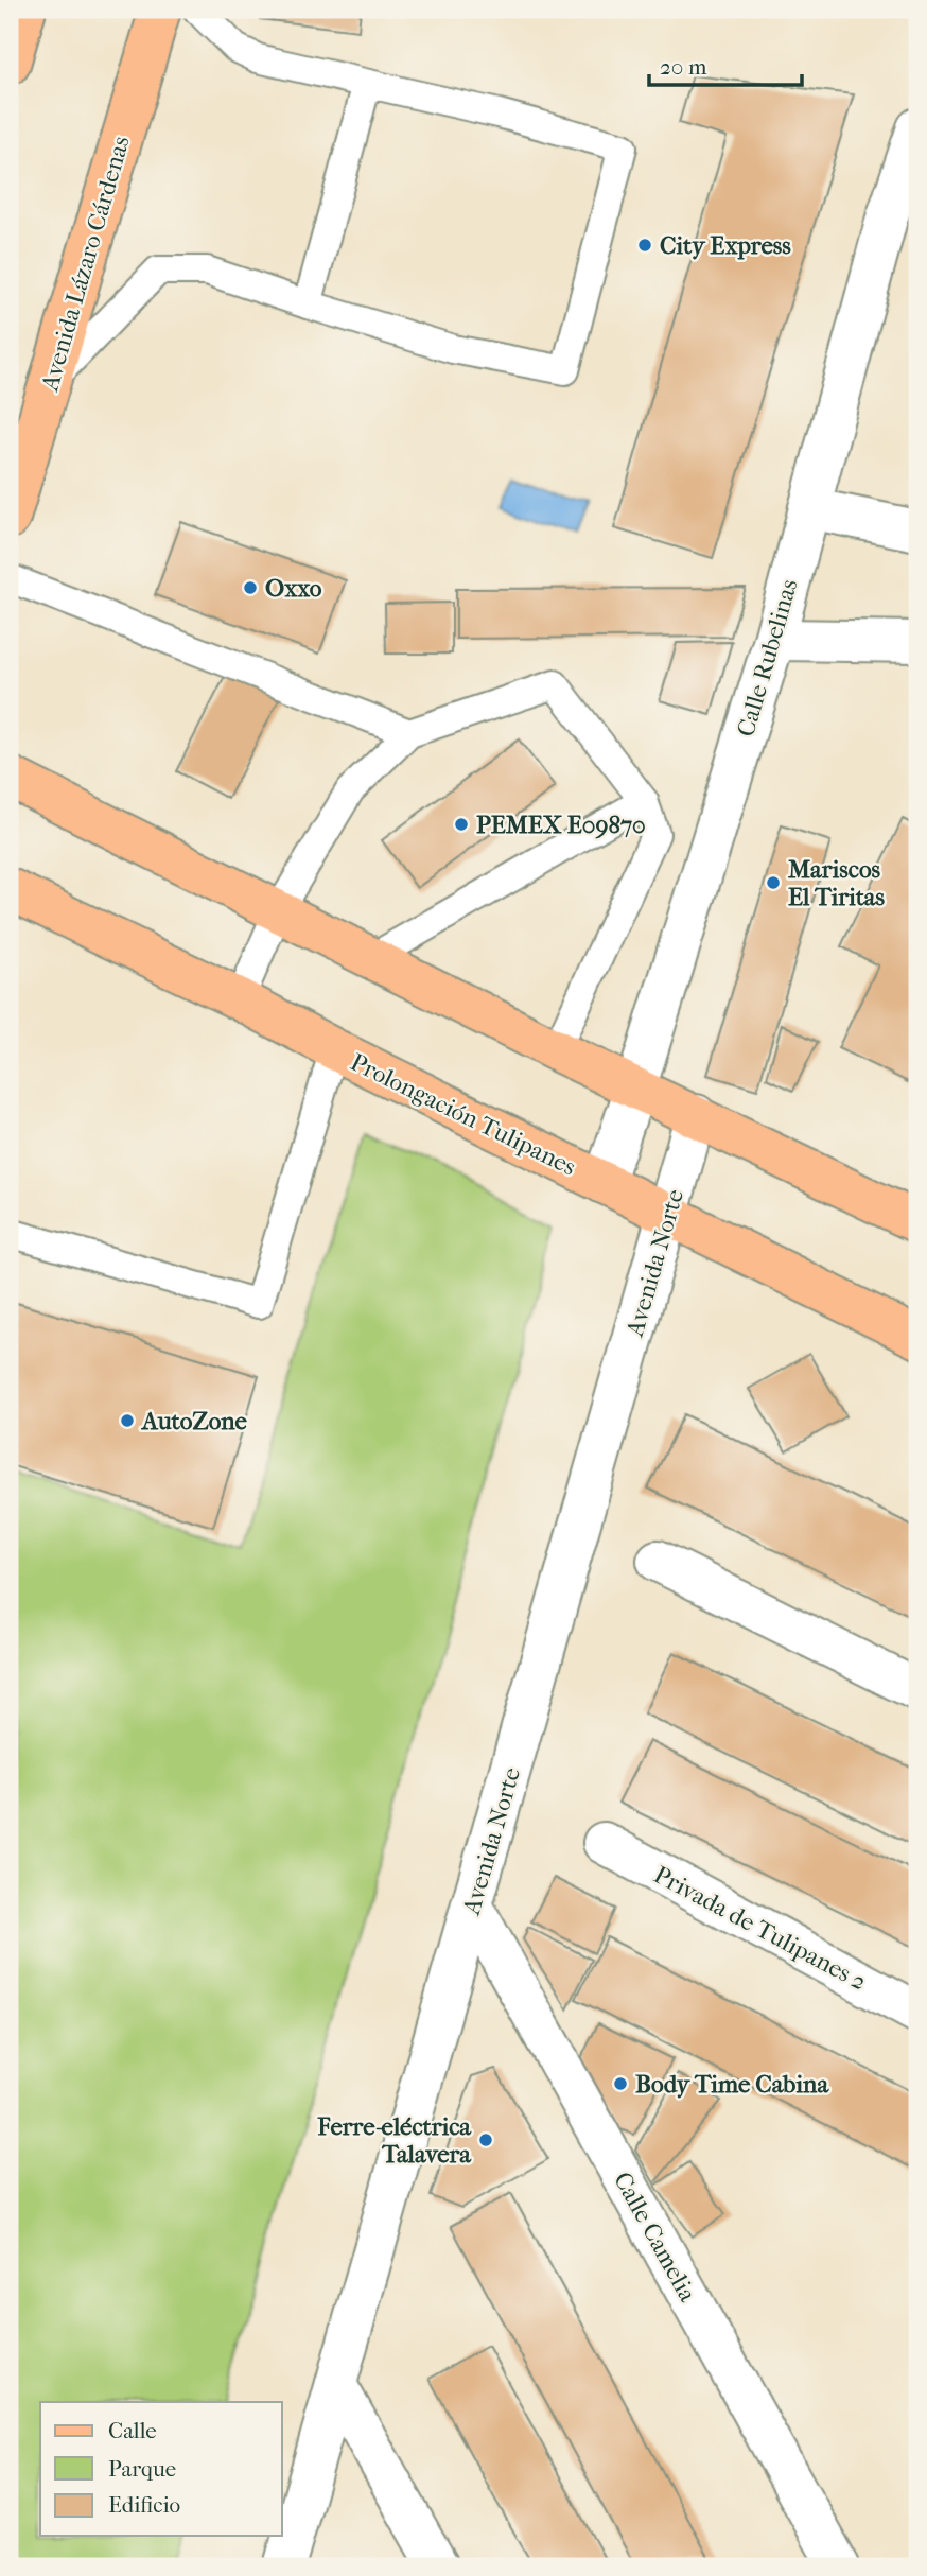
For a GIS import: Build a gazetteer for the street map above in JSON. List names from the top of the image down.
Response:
{
  "streets": {
    "main road": ["Avenida Lázaro Cárdenas", "Prolongación Tulipanes"],
    "street": [
      "Calle Rubelinas",
      "Avenida Norte",
      "Privada de Tulipanes 2",
      "Calle Camelia"
    ]
  },
  "crossings": [
    ["Calle Rubelinas", "Prolongación Tulipanes"],
    ["Prolongación Tulipanes", "Avenida Norte"],
    ["Avenida Norte", "Calle Camelia"]
  ],
  "places": [
    "City Express",
    "Oxxo",
    "PEMEX E09870",
    "Mariscos El Tiritas",
    "AutoZone",
    "Body Time Cabina",
    "Ferre-eléctrica Talavera"
  ],
  "legend": ["Calle", "Parque", "Edificio"],
  "scale_bar": "20 m"
}
